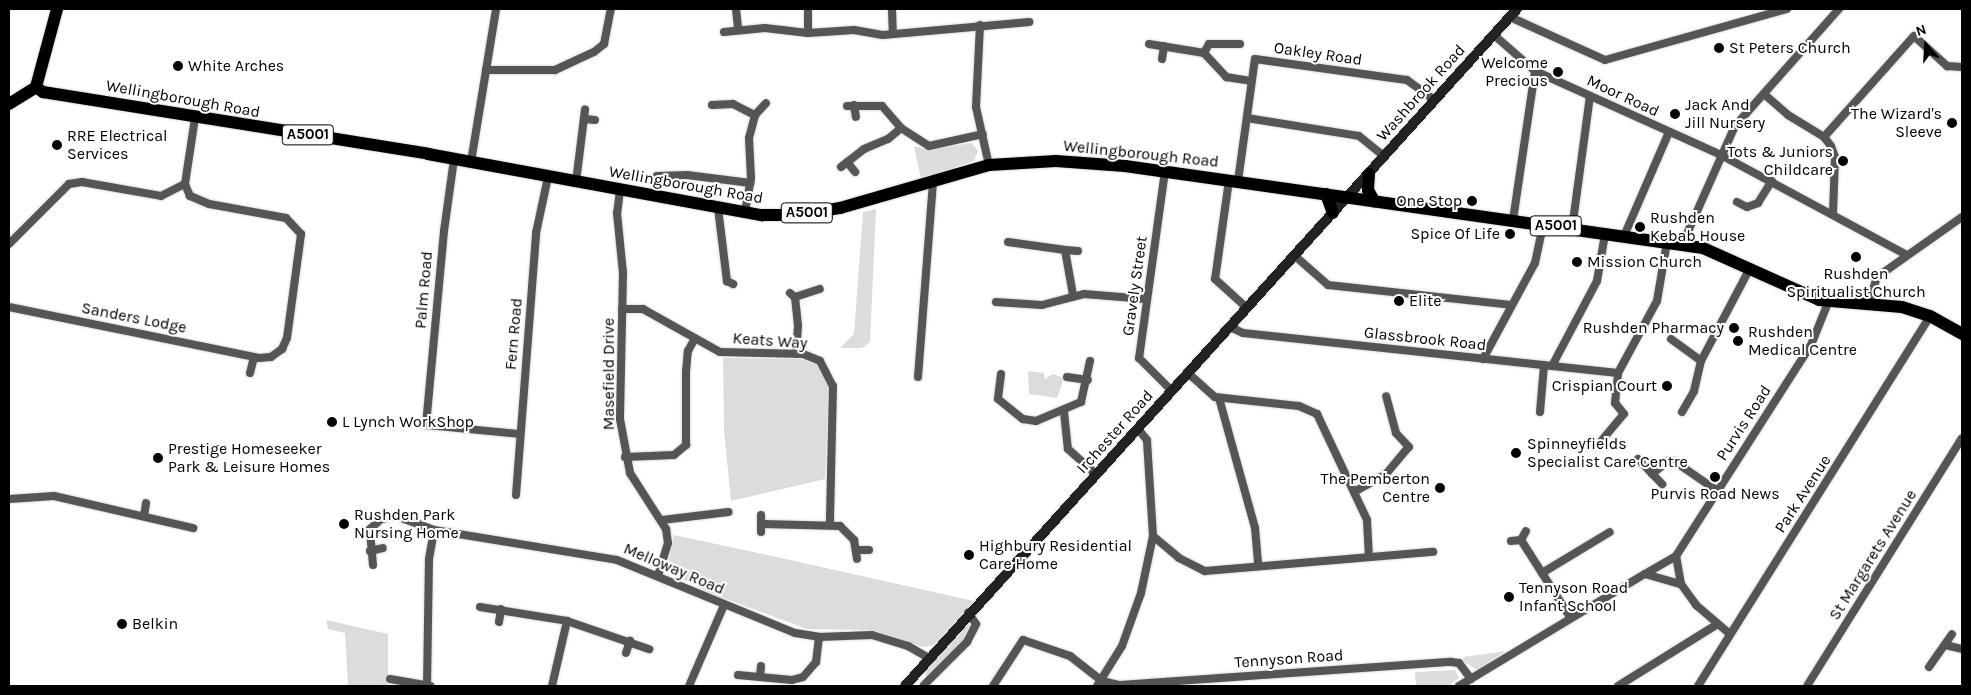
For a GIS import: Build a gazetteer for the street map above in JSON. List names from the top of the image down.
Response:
{
  "streets": {
    "main road": [
      "Washbrook Road",
      "Wellingborough Road",
      "A5001",
      "Irchester Road"
    ],
    "street": [
      "Oakley Road",
      "Moor Road",
      "Gravely Street",
      "Palm Road",
      "Sanders Lodge",
      "Fern Road",
      "Glassbrook Road",
      "Keats Way",
      "Masefield Drive",
      "Purvis Road",
      "Park Avenue",
      "St Margarets Avenue",
      "Melloway Road",
      "Tennyson Road"
    ]
  },
  "crossings": [
    ["Oakley Road", "Washbrook Road"],
    ["Oakley Road", "Wellingborough Road"],
    ["Oakley Road", "Irchester Road"],
    ["Washbrook Road", "Moor Road"],
    ["Washbrook Road", "Wellingborough Road"],
    ["Washbrook Road", "Irchester Road"],
    ["Wellingborough Road", "Gravely Street"],
    ["Wellingborough Road", "Palm Road"],
    ["Wellingborough Road", "Fern Road"],
    ["Wellingborough Road", "Masefield Drive"],
    ["Wellingborough Road", "Purvis Road"],
    ["Wellingborough Road", "Irchester Road"],
    ["Wellingborough Road", "Park Avenue"],
    ["Gravely Street", "Irchester Road"],
    ["Palm Road", "Fern Road"],
    ["Glassbrook Road", "Irchester Road"],
    ["Keats Way", "Masefield Drive"],
    ["Masefield Drive", "Melloway Road"],
    ["Purvis Road", "Tennyson Road"],
    ["Irchester Road", "Melloway Road"]
  ],
  "places": [
    "St Peters Church",
    "White Arches",
    "Welcome Precious",
    "Jack And Jill Nursery",
    "The Wizard's Sleeve",
    "RRE Electrical Services",
    "Tots & Juniors Childcare",
    "One Stop",
    "Rushden Kebab House",
    "Spice Of Life",
    "Rushden Spiritualist Church",
    "Mission Church",
    "Elite",
    "Rushden Pharmacy",
    "Rushden Medical Centre",
    "Crispian Court",
    "L Lynch WorkShop",
    "Spinneyfields Specialist Care Centre",
    "Prestige Homeseeker Park & Leisure Homes",
    "Purvis Road News",
    "The Pemberton Centre",
    "Rushden Park Nursing Home",
    "Highbury Residential Care Home",
    "Tennyson Road Infant School",
    "Belkin"
  ],
  "north": "top"
}
